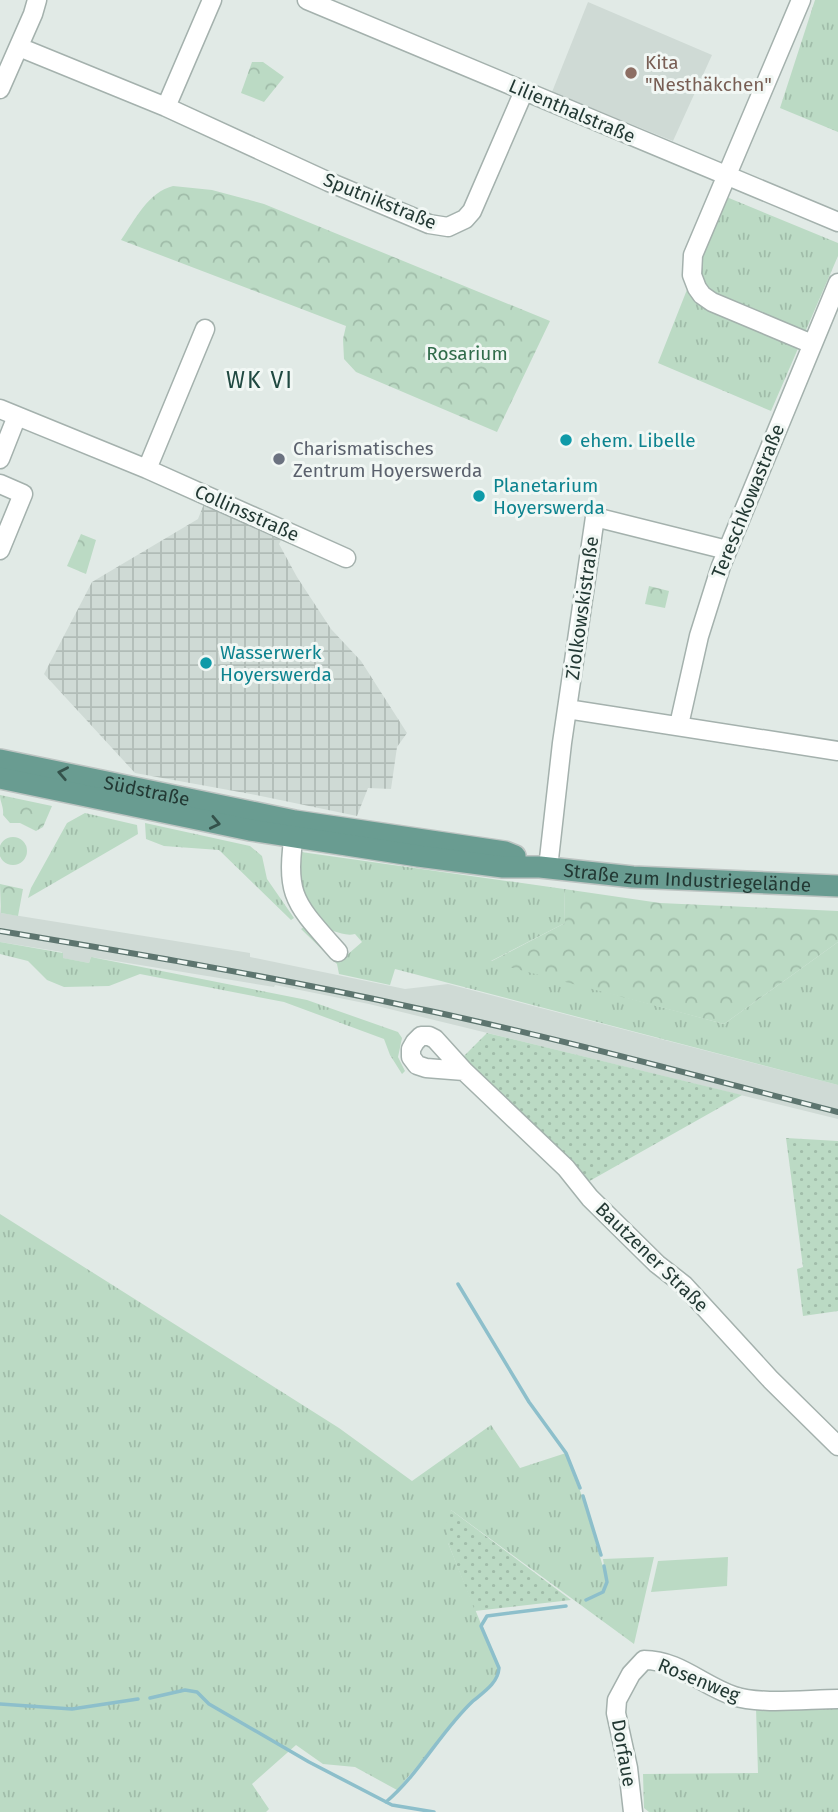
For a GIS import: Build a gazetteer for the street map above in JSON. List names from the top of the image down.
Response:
{
  "streets": {
    "main road": ["Südstraße", "Straße zum Industriegelände"],
    "street": [
      "Lilienthalstraße",
      "Sputnikstraße",
      "Tereschkowastraße",
      "Collinsstraße",
      "Ziolkowskistraße",
      "Bautzener Straße",
      "Rosenweg",
      "Dorfaue"
    ]
  },
  "crossings": [
    ["Lilienthalstraße", "Sputnikstraße"],
    ["Tereschkowastraße", "Ziolkowskistraße"],
    ["Ziolkowskistraße", "Straße zum Industriegelände"],
    ["Südstraße", "Straße zum Industriegelände"],
    ["Rosenweg", "Dorfaue"]
  ],
  "districts": ["WK VI"],
  "parks": ["Rosarium"],
  "places": [
    "Kita \"Nesthäkchen\"",
    "ehem. Libelle",
    "Charismatisches Zentrum Hoyerswerda",
    "Planetarium Hoyerswerda",
    "Wasserwerk Hoyerswerda"
  ]
}
